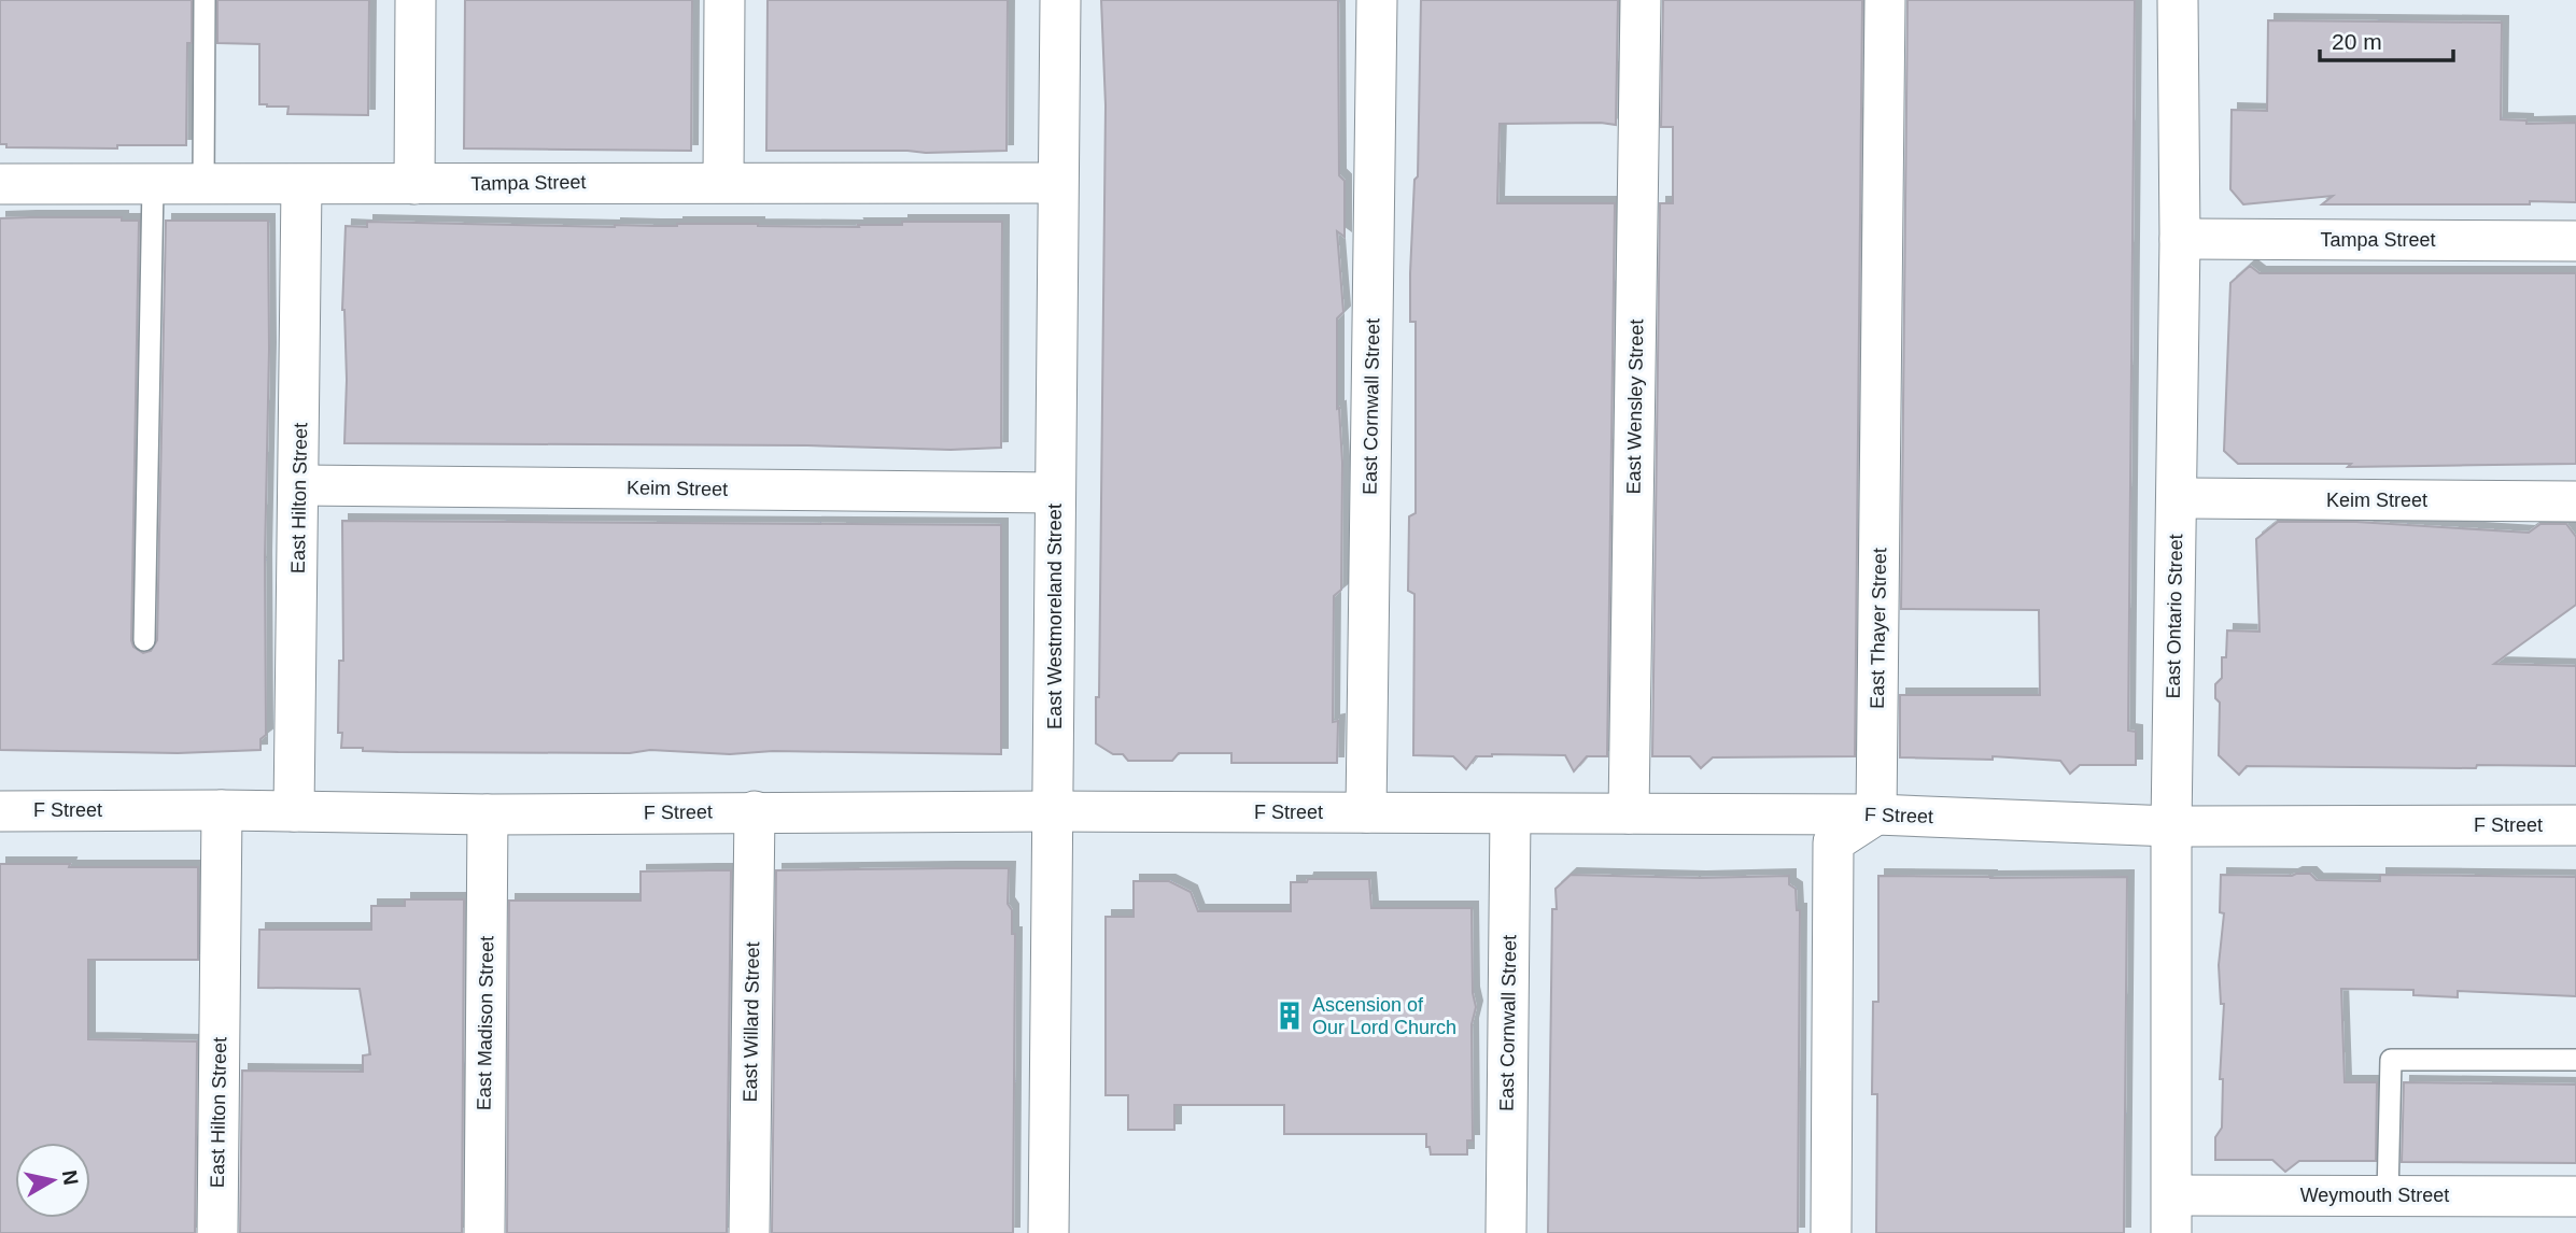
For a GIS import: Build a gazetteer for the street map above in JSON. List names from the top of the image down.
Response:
{
  "streets": {
    "street": [
      "Tampa Street",
      "East Cornwall Street",
      "East Wensley Street",
      "Keim Street",
      "East Hilton Street",
      "East Westmoreland Street",
      "East Ontario Street",
      "East Thayer Street",
      "F Street",
      "East Willard Street",
      "East Madison Street",
      "Weymouth Street"
    ]
  },
  "crossings": [
    ["Tampa Street", "East Hilton Street"],
    ["Tampa Street", "East Westmoreland Street"],
    ["Tampa Street", "East Ontario Street"],
    ["East Cornwall Street", "F Street"],
    ["East Wensley Street", "F Street"],
    ["Keim Street", "East Hilton Street"],
    ["Keim Street", "East Westmoreland Street"],
    ["Keim Street", "East Ontario Street"],
    ["East Hilton Street", "F Street"],
    ["East Westmoreland Street", "F Street"],
    ["East Ontario Street", "F Street"],
    ["East Ontario Street", "Weymouth Street"],
    ["East Thayer Street", "F Street"],
    ["F Street", "East Willard Street"],
    ["F Street", "East Madison Street"]
  ],
  "places": {
    "building": ["Ascension of Our Lord Church"]
  },
  "scale_bar": "20 m",
  "north": "right"
}
